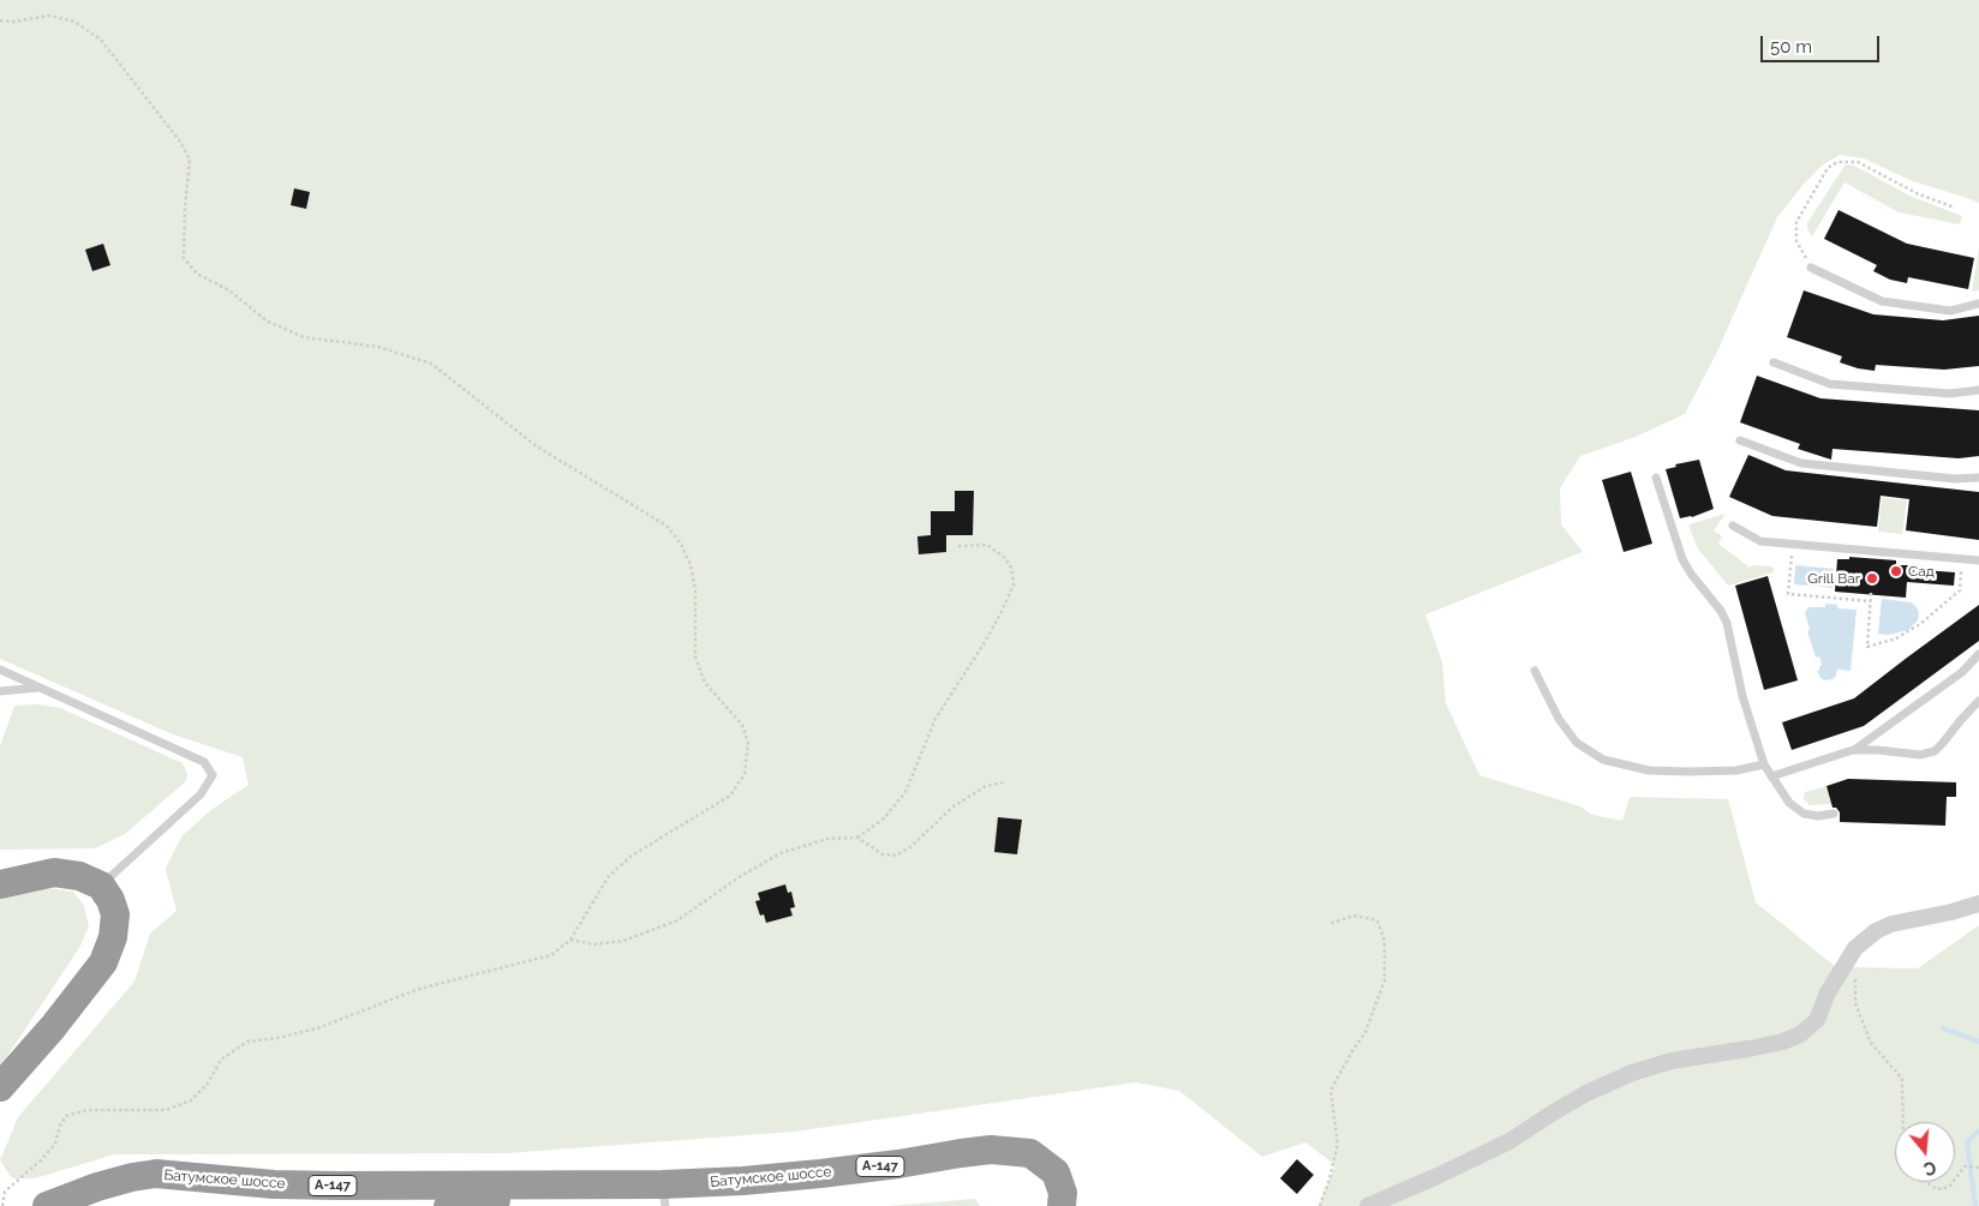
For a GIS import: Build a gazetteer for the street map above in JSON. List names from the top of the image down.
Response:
{
  "streets": {
    "highway": ["А-147", "Батумское шоссе"]
  },
  "places": ["Сад", "Grill Bar"],
  "scale_bar": "50 m",
  "north": "bottom"
}
